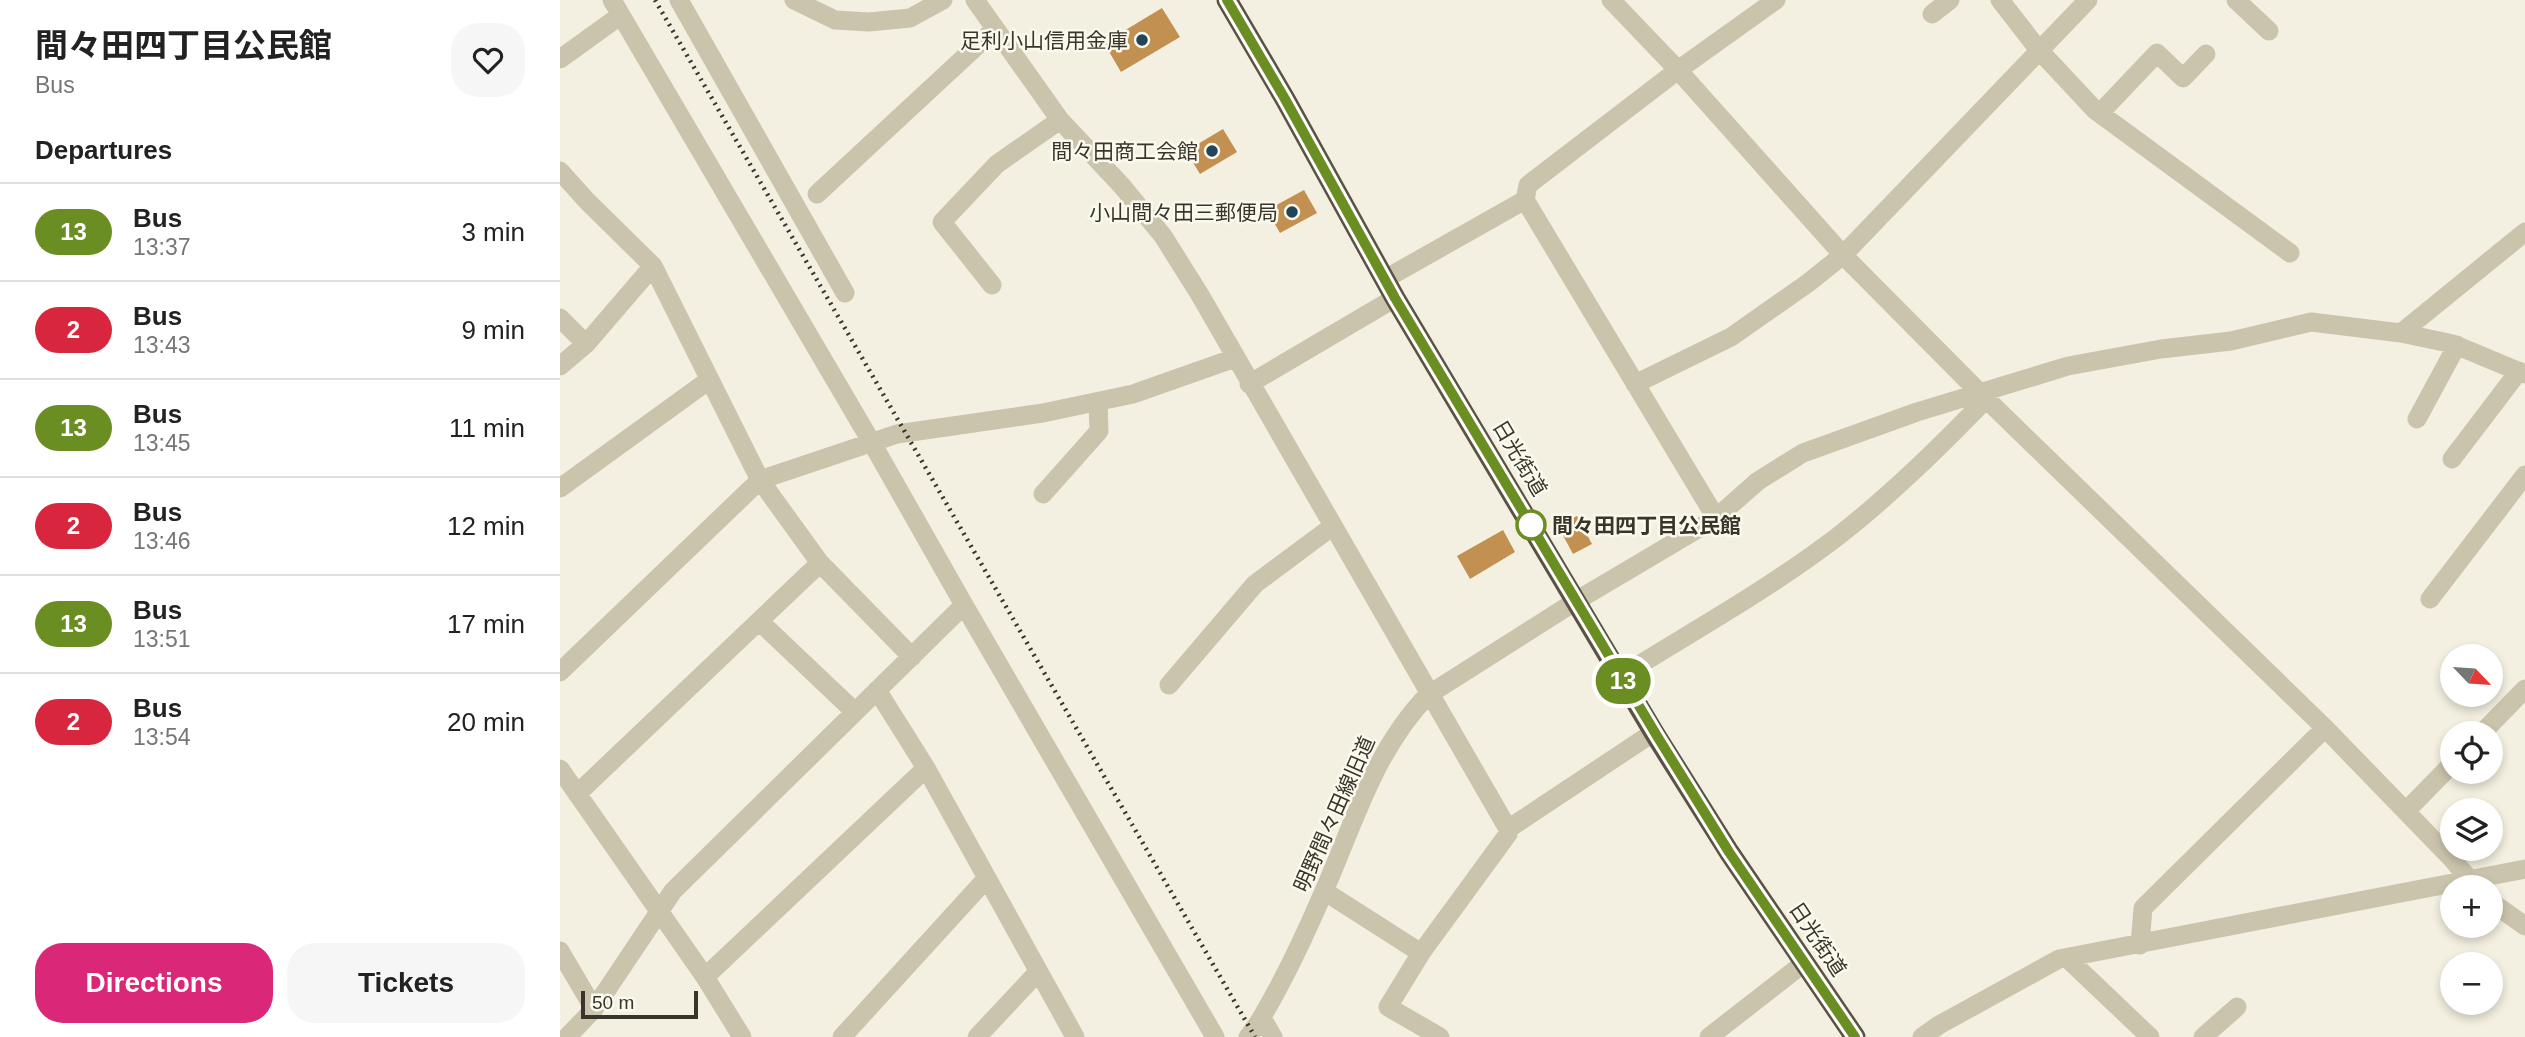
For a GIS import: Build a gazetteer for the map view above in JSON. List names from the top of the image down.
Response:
{
  "streets": {
    "highway": ["日光街道"],
    "street": ["明野間々田線旧道"]
  },
  "crossings": [
    ["日光街道", "明野間々田線旧道"]
  ],
  "places": [
    "足利小山信用金庫",
    "間々田商工会館",
    "小山間々田三郵便局",
    "間々田四丁目公民館"
  ],
  "lines": ["bus line 13"],
  "scale_bar": "50 m",
  "north": "bottom right",
  "page": {
    "heading": [
      ["間々田四丁目公民館", "Bus"],
      "Departures"
    ],
    "on_map": "13",
    "list": [
      {
        "mark": "13",
        "name": "Bus",
        "note": "13:37",
        "value": "3 min"
      },
      {
        "mark": "2",
        "name": "Bus",
        "note": "13:43",
        "value": "9 min"
      },
      {
        "mark": "13",
        "name": "Bus",
        "note": "13:45",
        "value": "11 min"
      },
      {
        "mark": "2",
        "name": "Bus",
        "note": "13:46",
        "value": "12 min"
      },
      {
        "mark": "13",
        "name": "Bus",
        "note": "13:51",
        "value": "17 min"
      },
      {
        "mark": "2",
        "name": "Bus",
        "note": "13:54",
        "value": "20 min"
      }
    ],
    "map_buttons": ["+", "−"],
    "buttons": ["Directions", "Tickets"],
    "scale": "50 m"
  }
}
